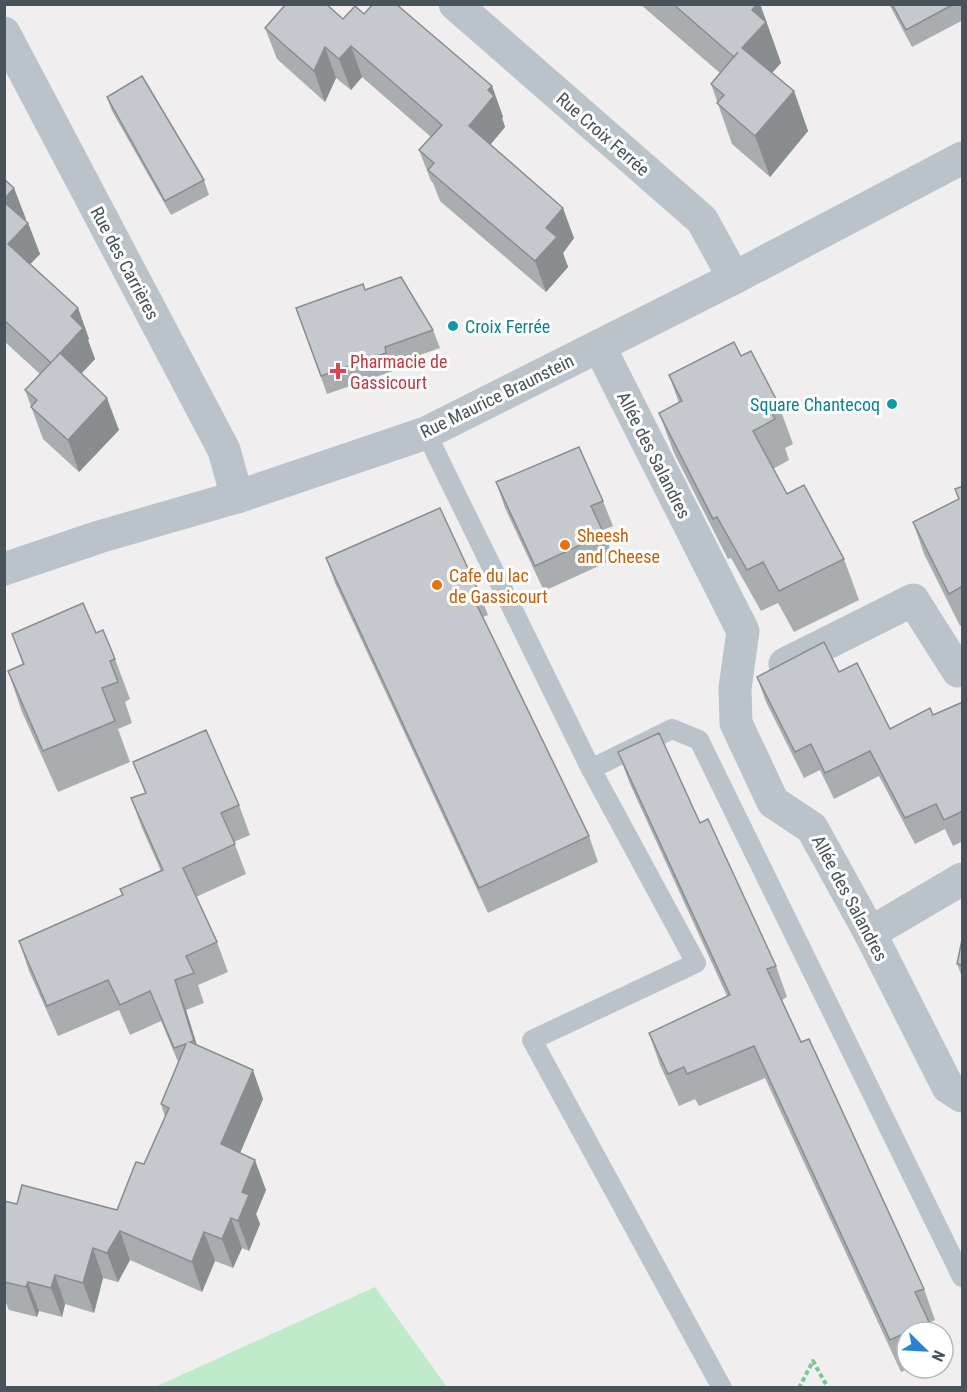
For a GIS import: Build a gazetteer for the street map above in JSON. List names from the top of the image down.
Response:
{
  "streets": {
    "street": [
      "Rue Croix Ferrée",
      "Rue des Carrières",
      "Rue Maurice Braunstein",
      "Allée des Salandres"
    ]
  },
  "crossings": [
    ["Rue Croix Ferrée", "Rue Maurice Braunstein"],
    ["Rue des Carrières", "Rue Maurice Braunstein"],
    ["Rue Maurice Braunstein", "Allée des Salandres"]
  ],
  "places": {
    "other": [
      "Croix Ferrée",
      "Square Chantecoq",
      "Sheesh and Cheese",
      "Cafe du lac de Gassicourt"
    ],
    "health": ["Pharmacie de Gassicourt"]
  },
  "north": "bottom right"
}
